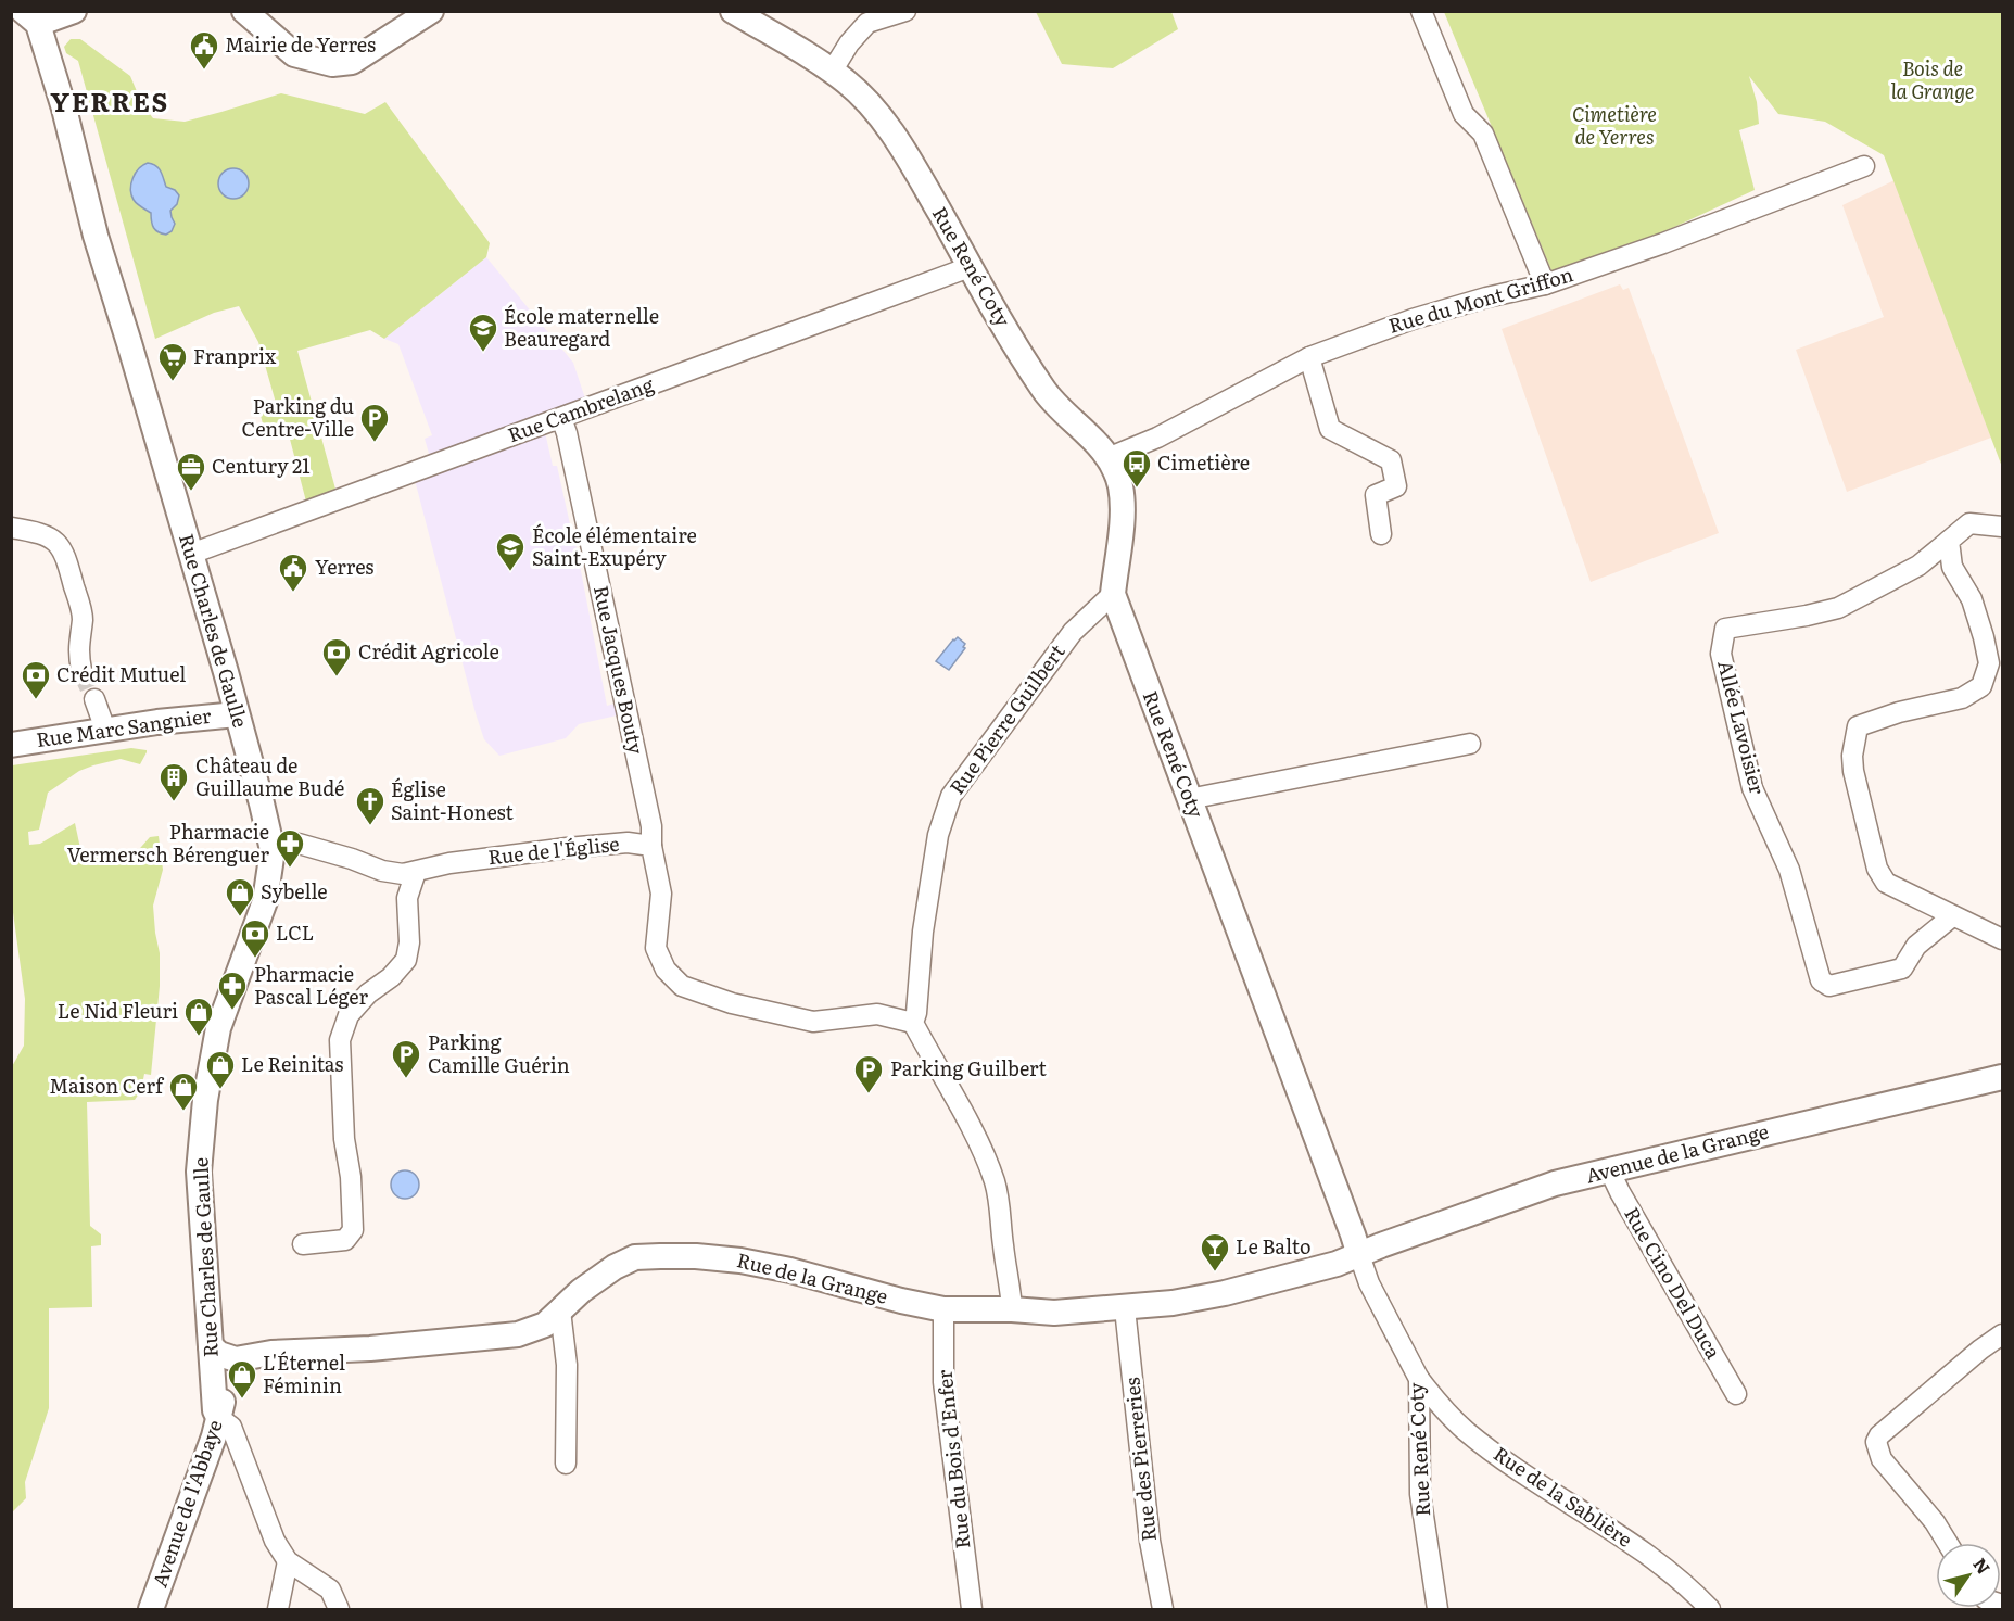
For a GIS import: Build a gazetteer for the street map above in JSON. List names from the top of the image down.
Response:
{
  "streets": {
    "street": [
      "Rue René Coty",
      "Rue du Mont Griffon",
      "Rue Cambrelang",
      "Rue Charles de Gaulle",
      "Rue Jacques Bouty",
      "Rue Pierre Guilbert",
      "Allée Lavoisier",
      "Rue Marc Sangnier",
      "Rue de l'Église",
      "Avenue de la Grange",
      "Rue de la Grange",
      "Rue Cino Del Duca",
      "Rue du Bois d'Enfer",
      "Rue des Pierreries",
      "Rue de la Sablière",
      "Avenue de l'Abbaye"
    ]
  },
  "crossings": [
    ["Rue René Coty", "Rue du Mont Griffon"],
    ["Rue René Coty", "Rue Cambrelang"],
    ["Rue René Coty", "Rue Pierre Guilbert"],
    ["Rue René Coty", "Avenue de la Grange"],
    ["Rue René Coty", "Rue de la Grange"],
    ["Rue René Coty", "Rue de la Sablière"],
    ["Rue Cambrelang", "Rue Charles de Gaulle"],
    ["Rue Cambrelang", "Rue Jacques Bouty"],
    ["Rue Charles de Gaulle", "Rue Marc Sangnier"],
    ["Rue Charles de Gaulle", "Rue de l'Église"],
    ["Rue Charles de Gaulle", "Avenue de l'Abbaye"],
    ["Rue Jacques Bouty", "Rue de l'Église"],
    ["Avenue de la Grange", "Rue de la Grange"],
    ["Avenue de la Grange", "Rue Cino Del Duca"],
    ["Rue de la Grange", "Rue du Bois d'Enfer"],
    ["Rue de la Grange", "Rue des Pierreries"],
    ["Rue de la Grange", "Avenue de l'Abbaye"]
  ],
  "districts": ["YERRES"],
  "parks": ["Bois de la Grange", "Cimetière de Yerres"],
  "places": {
    "public building": ["Mairie de Yerres", "Yerres"],
    "school or university": ["École maternelle Beauregard", "École élémentaire Saint-Exupéry"],
    "supermarket": ["Franprix"],
    "parking": ["Parking du Centre-Ville", "Parking Camille Guérin", "Parking Guilbert"],
    "bus stop": ["Cimetière"],
    "office": ["Century 21"],
    "bank": ["Crédit Agricole", "Crédit Mutuel", "LCL"],
    "building": ["Château de Guillaume Budé"],
    "church": ["Église Saint-Honest"],
    "pharmacy": ["Pharmacie Vermersch Bérenguer", "Pharmacie Pascal Léger"],
    "shop": [
      "Sybelle",
      "Le Nid Fleuri",
      "Le Reinitas",
      "Maison Cerf",
      "L'Éternel Féminin"
    ],
    "bar": ["Le Balto"]
  },
  "north": "top right"
}
